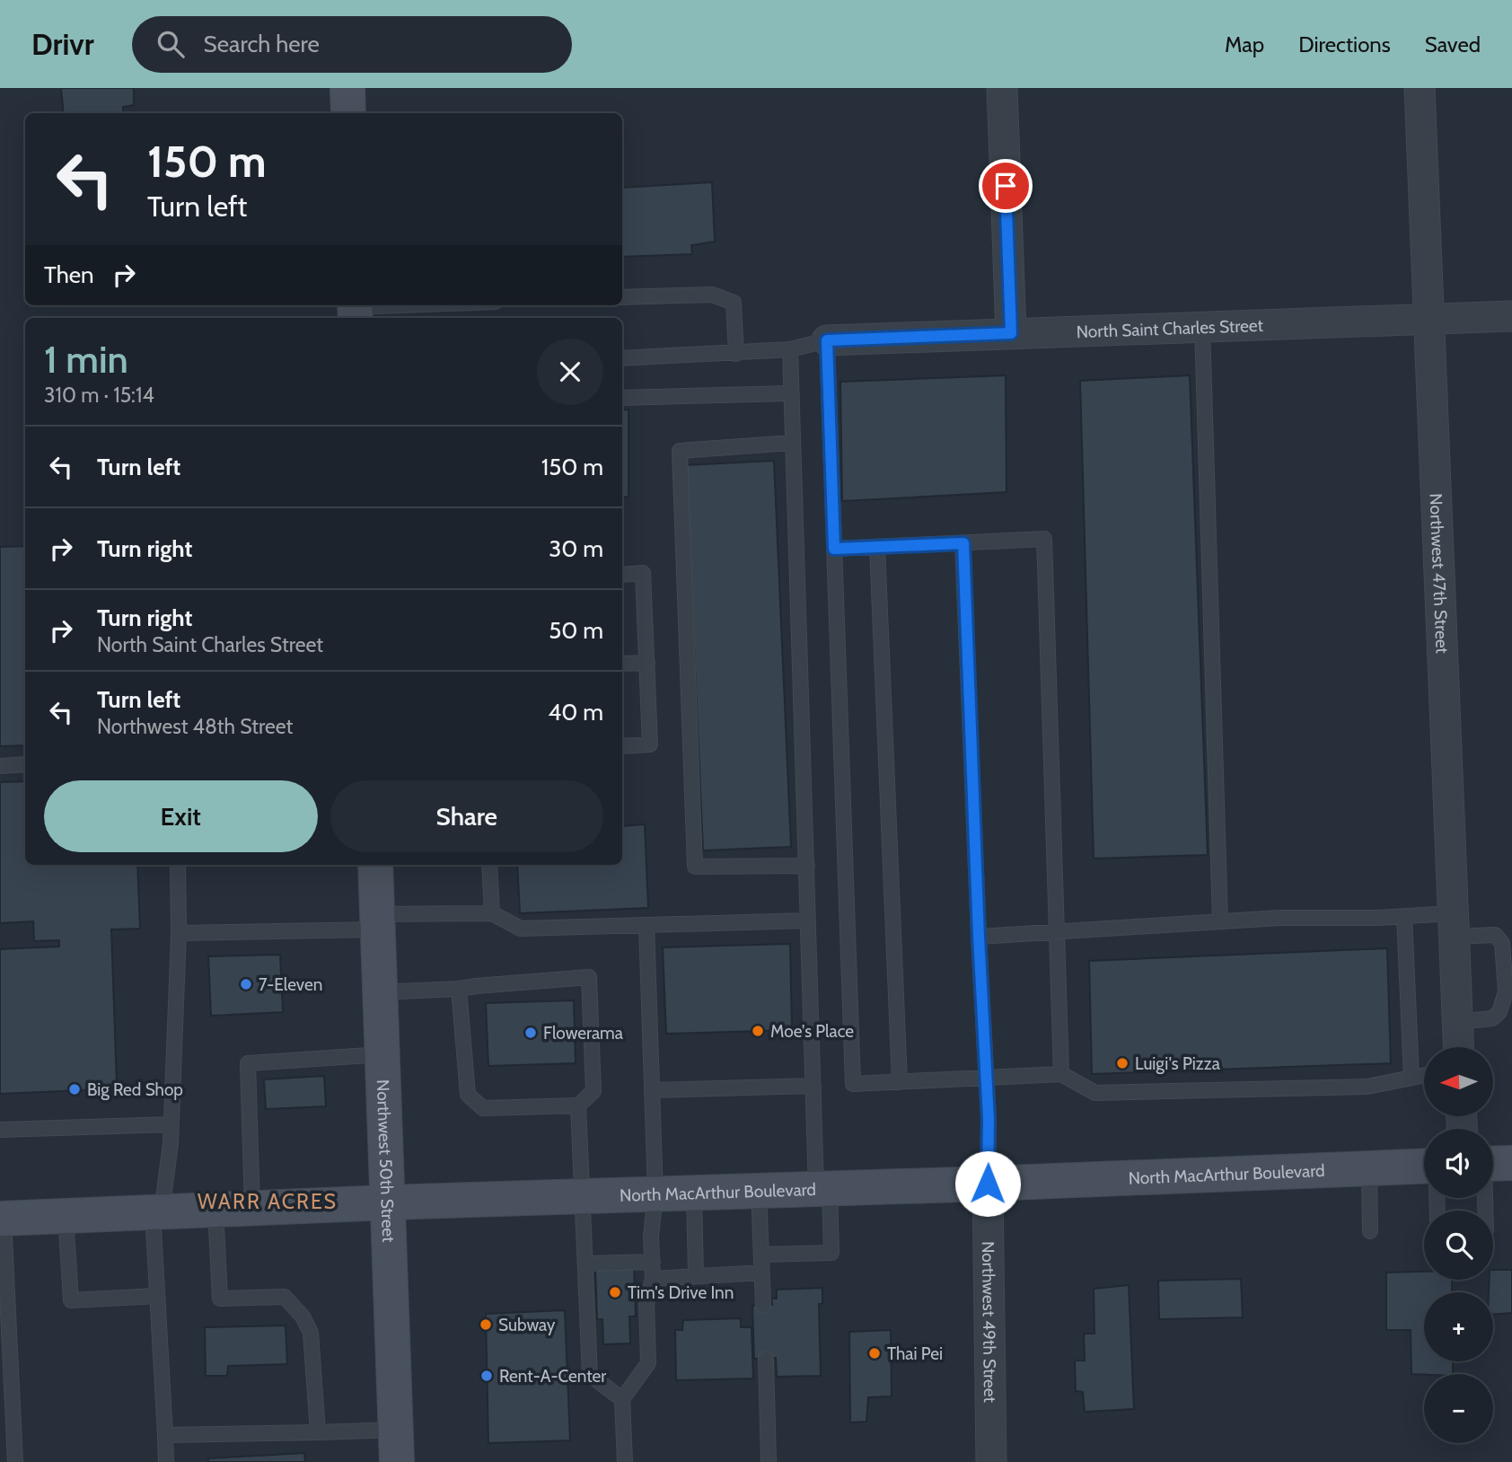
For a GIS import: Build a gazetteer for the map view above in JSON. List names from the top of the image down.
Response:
{
  "streets": {
    "main road": ["Northwest 50th Street", "North MacArthur Boulevard"],
    "street": ["North Saint Charles Street", "Northwest 47th Street", "Northwest 49th Street"]
  },
  "crossings": [
    ["North Saint Charles Street", "Northwest 47th Street"],
    ["Northwest 50th Street", "North MacArthur Boulevard"],
    ["North MacArthur Boulevard", "Northwest 49th Street"]
  ],
  "districts": ["WARR ACRES"],
  "places": [
    "7-Eleven",
    "Moe's Place",
    "Flowerama",
    "Luigi's Pizza",
    "Big Red Shop",
    "Tim's Drive Inn",
    "Subway",
    "Thai Pei",
    "Rent-A-Center"
  ],
  "north": "left",
  "page": {
    "header": "Drivr",
    "search": "Search here",
    "nav": ["Map", "Directions", "Saved"],
    "turn": ["150 m", "Turn left"],
    "then": "Then",
    "heading": ["1 min", "310 m · 15:14"],
    "list": [
      {
        "name": "Turn left",
        "value": "150 m"
      },
      {
        "name": "Turn right",
        "value": "30 m"
      },
      {
        "name": "Turn right",
        "note": "North Saint Charles Street",
        "value": "50 m"
      },
      {
        "name": "Turn left",
        "note": "Northwest 48th Street",
        "value": "40 m"
      }
    ],
    "buttons": ["Exit", "Share"],
    "map_buttons": ["+", "−"]
  }
}
